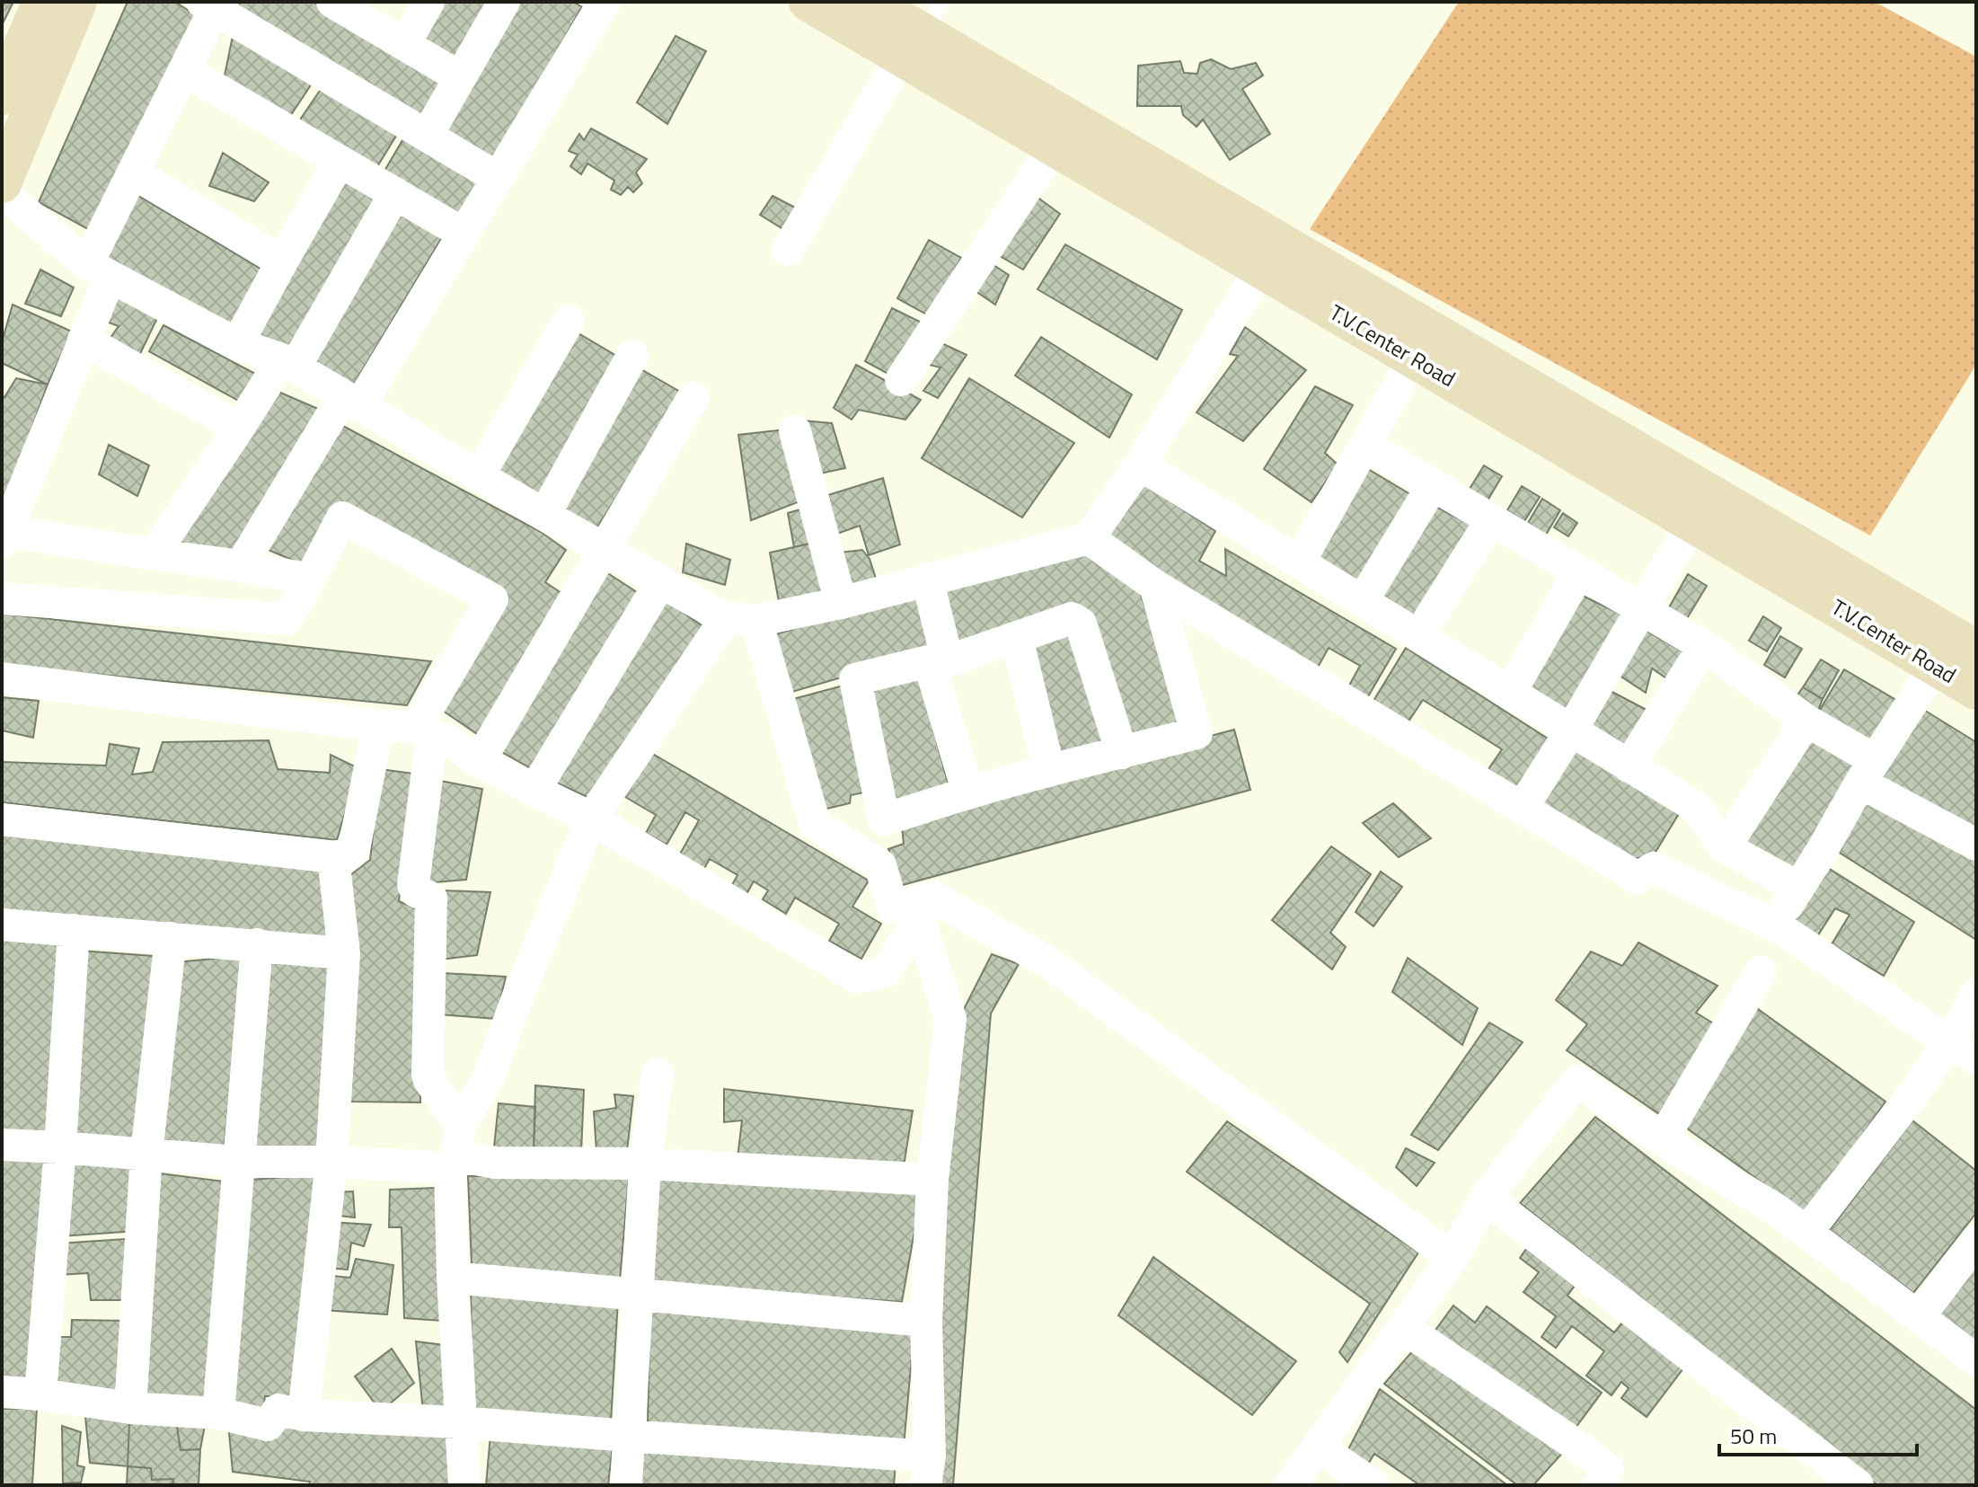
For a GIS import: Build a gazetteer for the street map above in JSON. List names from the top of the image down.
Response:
{
  "streets": {
    "street": ["T.V.Center Road"]
  },
  "scale_bar": "50 m"
}
